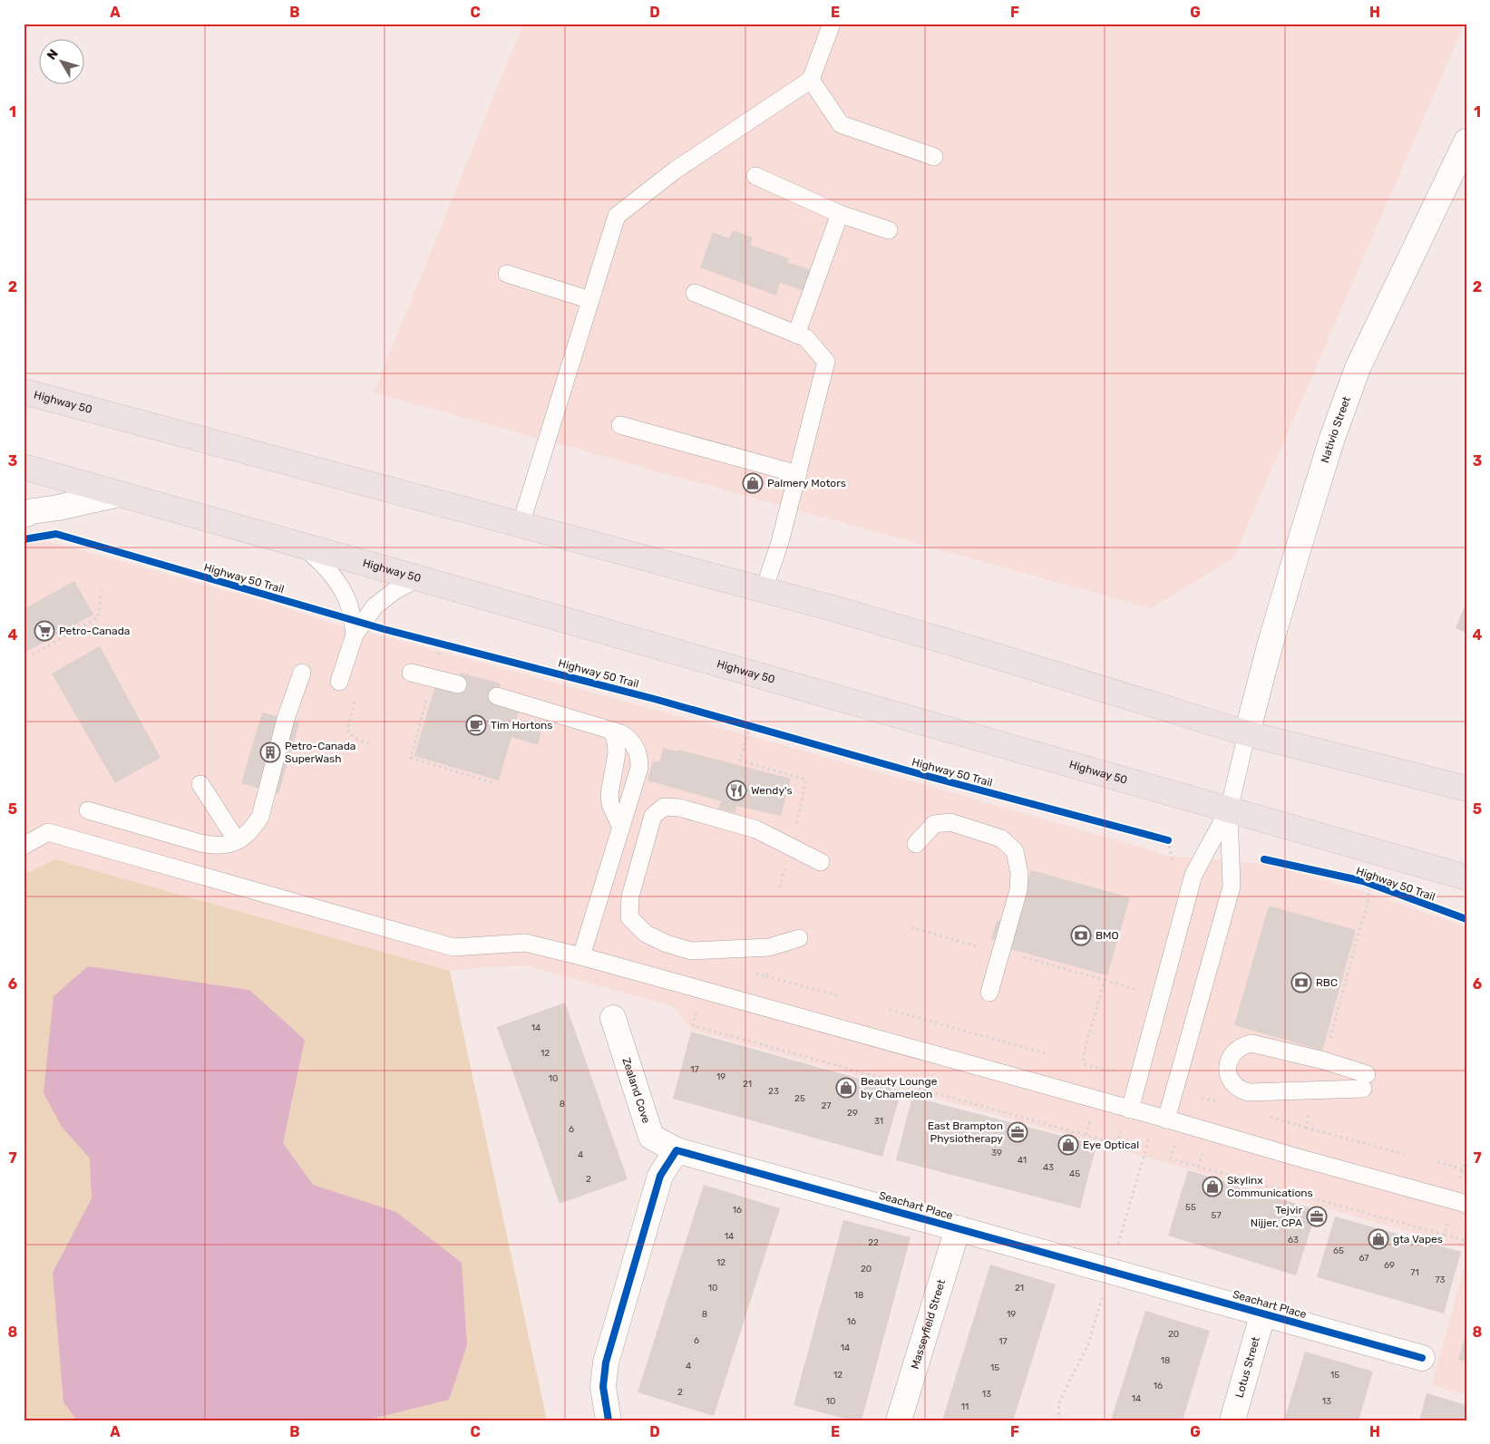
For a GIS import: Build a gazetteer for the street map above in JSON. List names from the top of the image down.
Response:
{
  "streets": {
    "main road": ["Highway 50"],
    "street": [
      "Nativio Street",
      "Zealand Cove",
      "Seachart Place",
      "Masseyfield Street",
      "Lotus Street"
    ],
    "cycle path": ["Highway 50 Trail"]
  },
  "crossings": [
    ["Highway 50", "Nativio Street"],
    ["Zealand Cove", "Seachart Place"],
    ["Seachart Place", "Masseyfield Street"],
    ["Seachart Place", "Lotus Street"]
  ],
  "places": {
    "shop": [
      "Palmery Motors",
      "Beauty Lounge by Chameleon",
      "Eye Optical",
      "Skylinx Communications",
      "gta Vapes"
    ],
    "supermarket": ["Petro-Canada"],
    "cafe": ["Tim Hortons"],
    "building": ["Petro-Canada SuperWash"],
    "restaurant": ["Wendy's"],
    "bank": ["BMO", "RBC"],
    "office": ["East Brampton Physiotherapy", "Tejvir Nijjer, CPA"]
  },
  "house_numbers": [
    "14",
    "12",
    "17",
    "19",
    "10",
    "21",
    "23",
    "25",
    "8",
    "27",
    "29",
    "31",
    "6",
    "39",
    "4",
    "41",
    "43",
    "45",
    "2",
    "55",
    "16",
    "57",
    "14",
    "63",
    "22",
    "65",
    "67",
    "12",
    "69",
    "20",
    "71",
    "73",
    "10",
    "21",
    "18",
    "8",
    "19",
    "16",
    "20",
    "6",
    "17",
    "14",
    "18",
    "4",
    "15",
    "12",
    "15",
    "16",
    "2",
    "13",
    "14",
    "10",
    "13",
    "11"
  ],
  "north": "top left",
  "grid": {
    "columns": [
      "A",
      "B",
      "C",
      "D",
      "E",
      "F",
      "G",
      "H"
    ],
    "rows": [
      "1",
      "2",
      "3",
      "4",
      "5",
      "6",
      "7",
      "8"
    ]
  }
}
